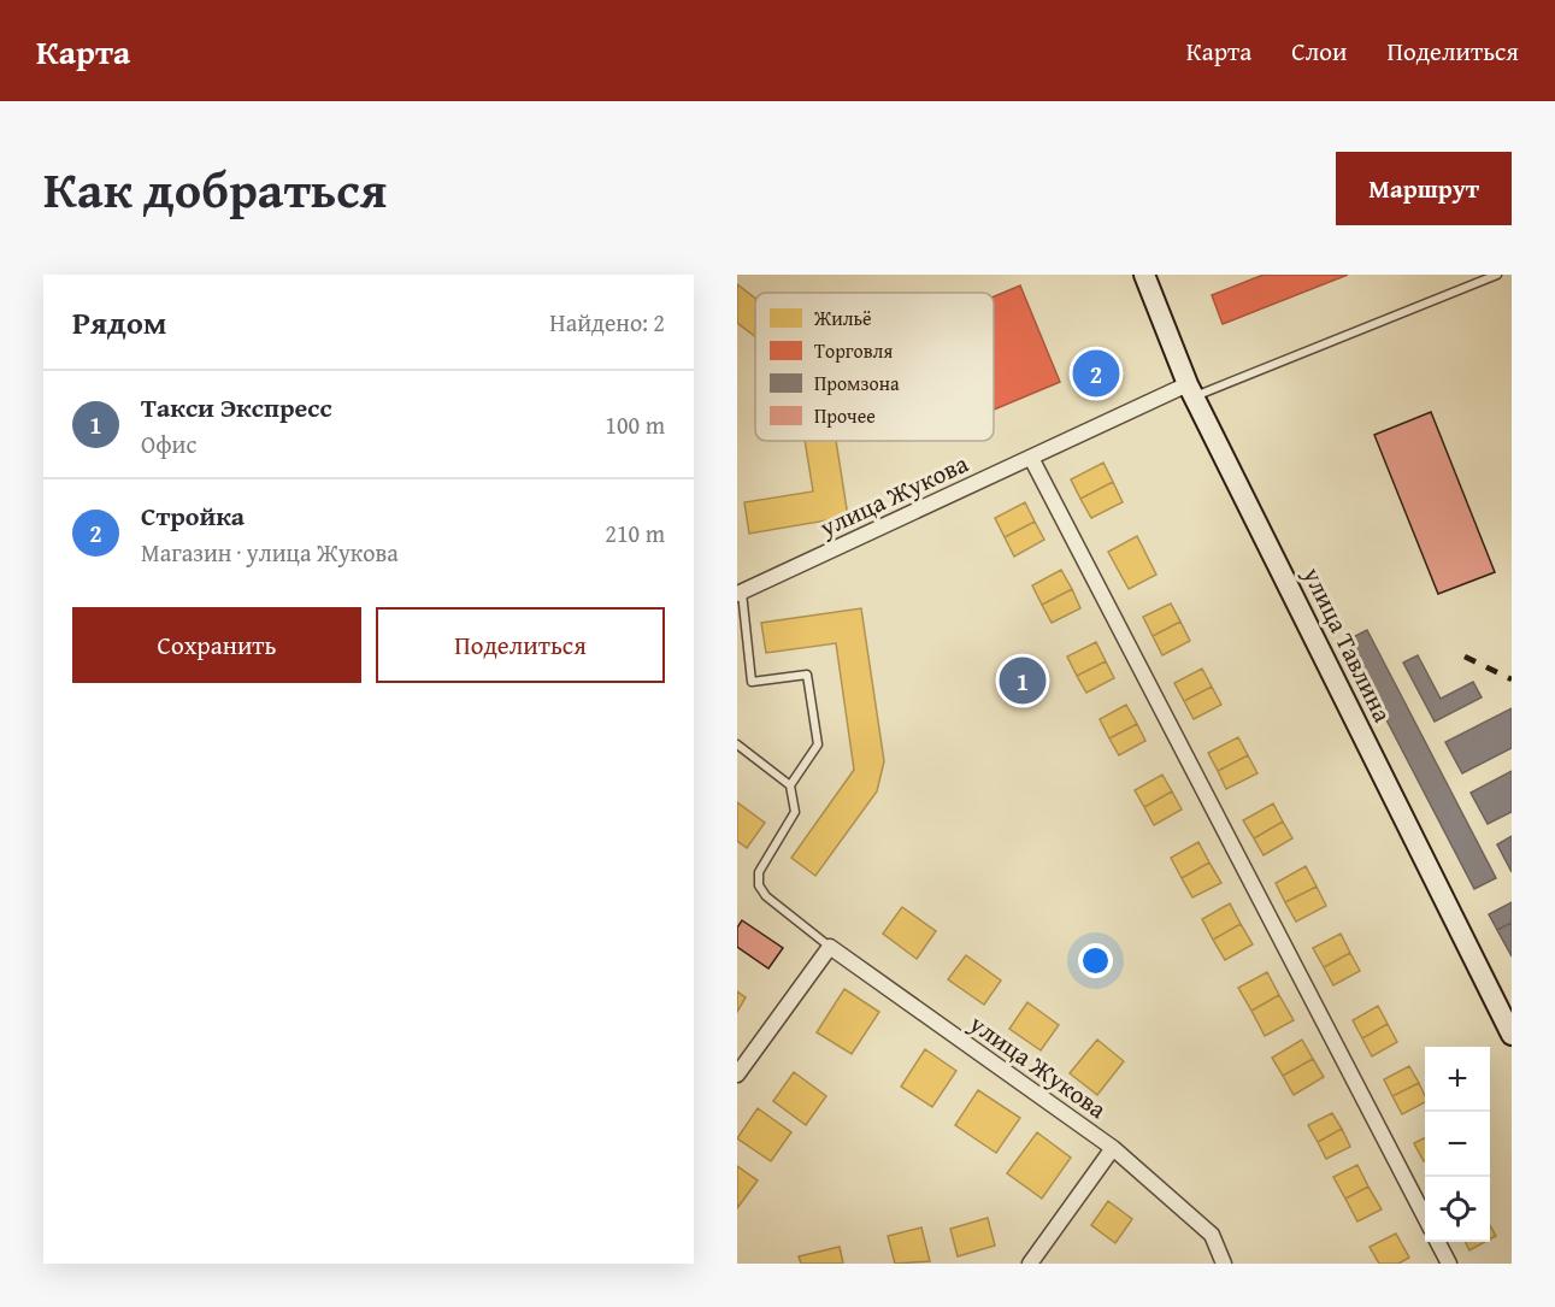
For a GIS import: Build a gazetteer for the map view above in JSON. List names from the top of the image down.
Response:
{
  "streets": {
    "main road": ["улица Тавлина"],
    "street": ["улица Жукова"]
  },
  "crossings": [
    ["улица Жукова", "улица Тавлина"]
  ],
  "legend": [
    "Жильё",
    "Торговля",
    "Промзона",
    "Прочее"
  ],
  "page": {
    "header": "Карта",
    "nav": ["Карта", "Слои", "Поделиться"],
    "title": "Как добраться",
    "buttons": [
      "Маршрут",
      ["Сохранить", "Поделиться"]
    ],
    "heading": ["Рядом", "Найдено: 2"],
    "pins": ["2", "1"],
    "list": [
      {
        "mark": "1",
        "name": "Такси Экспресс",
        "note": "Офис",
        "value": "100 m"
      },
      {
        "mark": "2",
        "name": "Стройка",
        "note": "Магазин · улица Жукова",
        "value": "210 m"
      }
    ],
    "map_buttons": ["+", "−"]
  }
}
